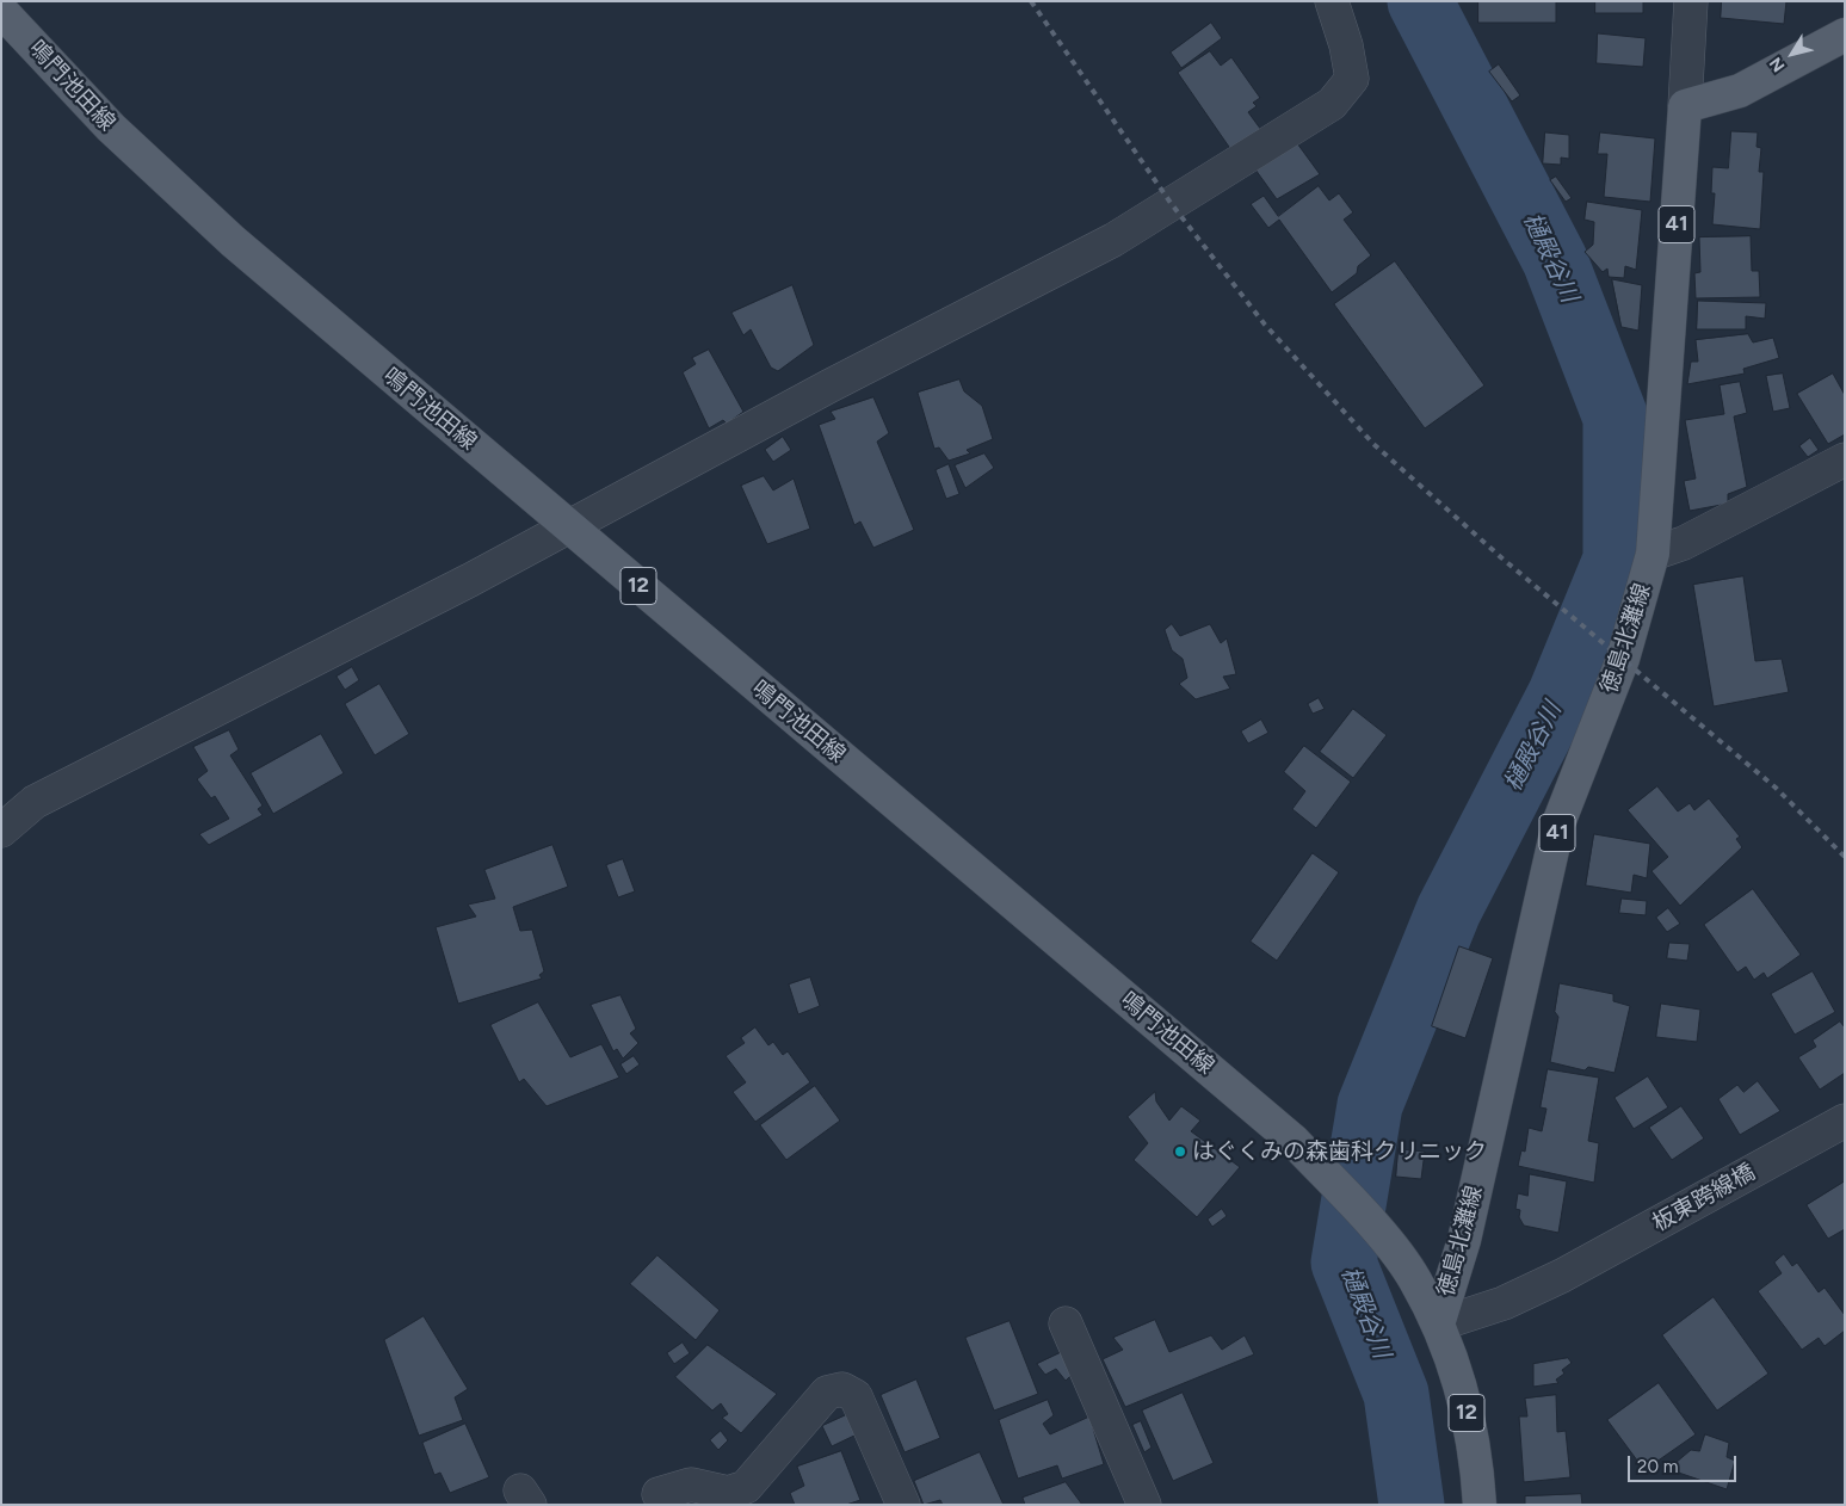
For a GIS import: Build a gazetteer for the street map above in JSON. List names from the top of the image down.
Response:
{
  "streets": {
    "main road": [
      "鳴門池田線",
      "41",
      "12",
      "徳島北灘線"
    ],
    "street": ["板東跨線橋"]
  },
  "crossings": [
    ["鳴門池田線", "徳島北灘線"],
    ["鳴門池田線", "板東跨線橋"],
    ["徳島北灘線", "板東跨線橋"]
  ],
  "water": ["樋殿谷川"],
  "places": ["はぐくみの森歯科クリニック"],
  "scale_bar": "20 m",
  "north": "bottom left"
}
